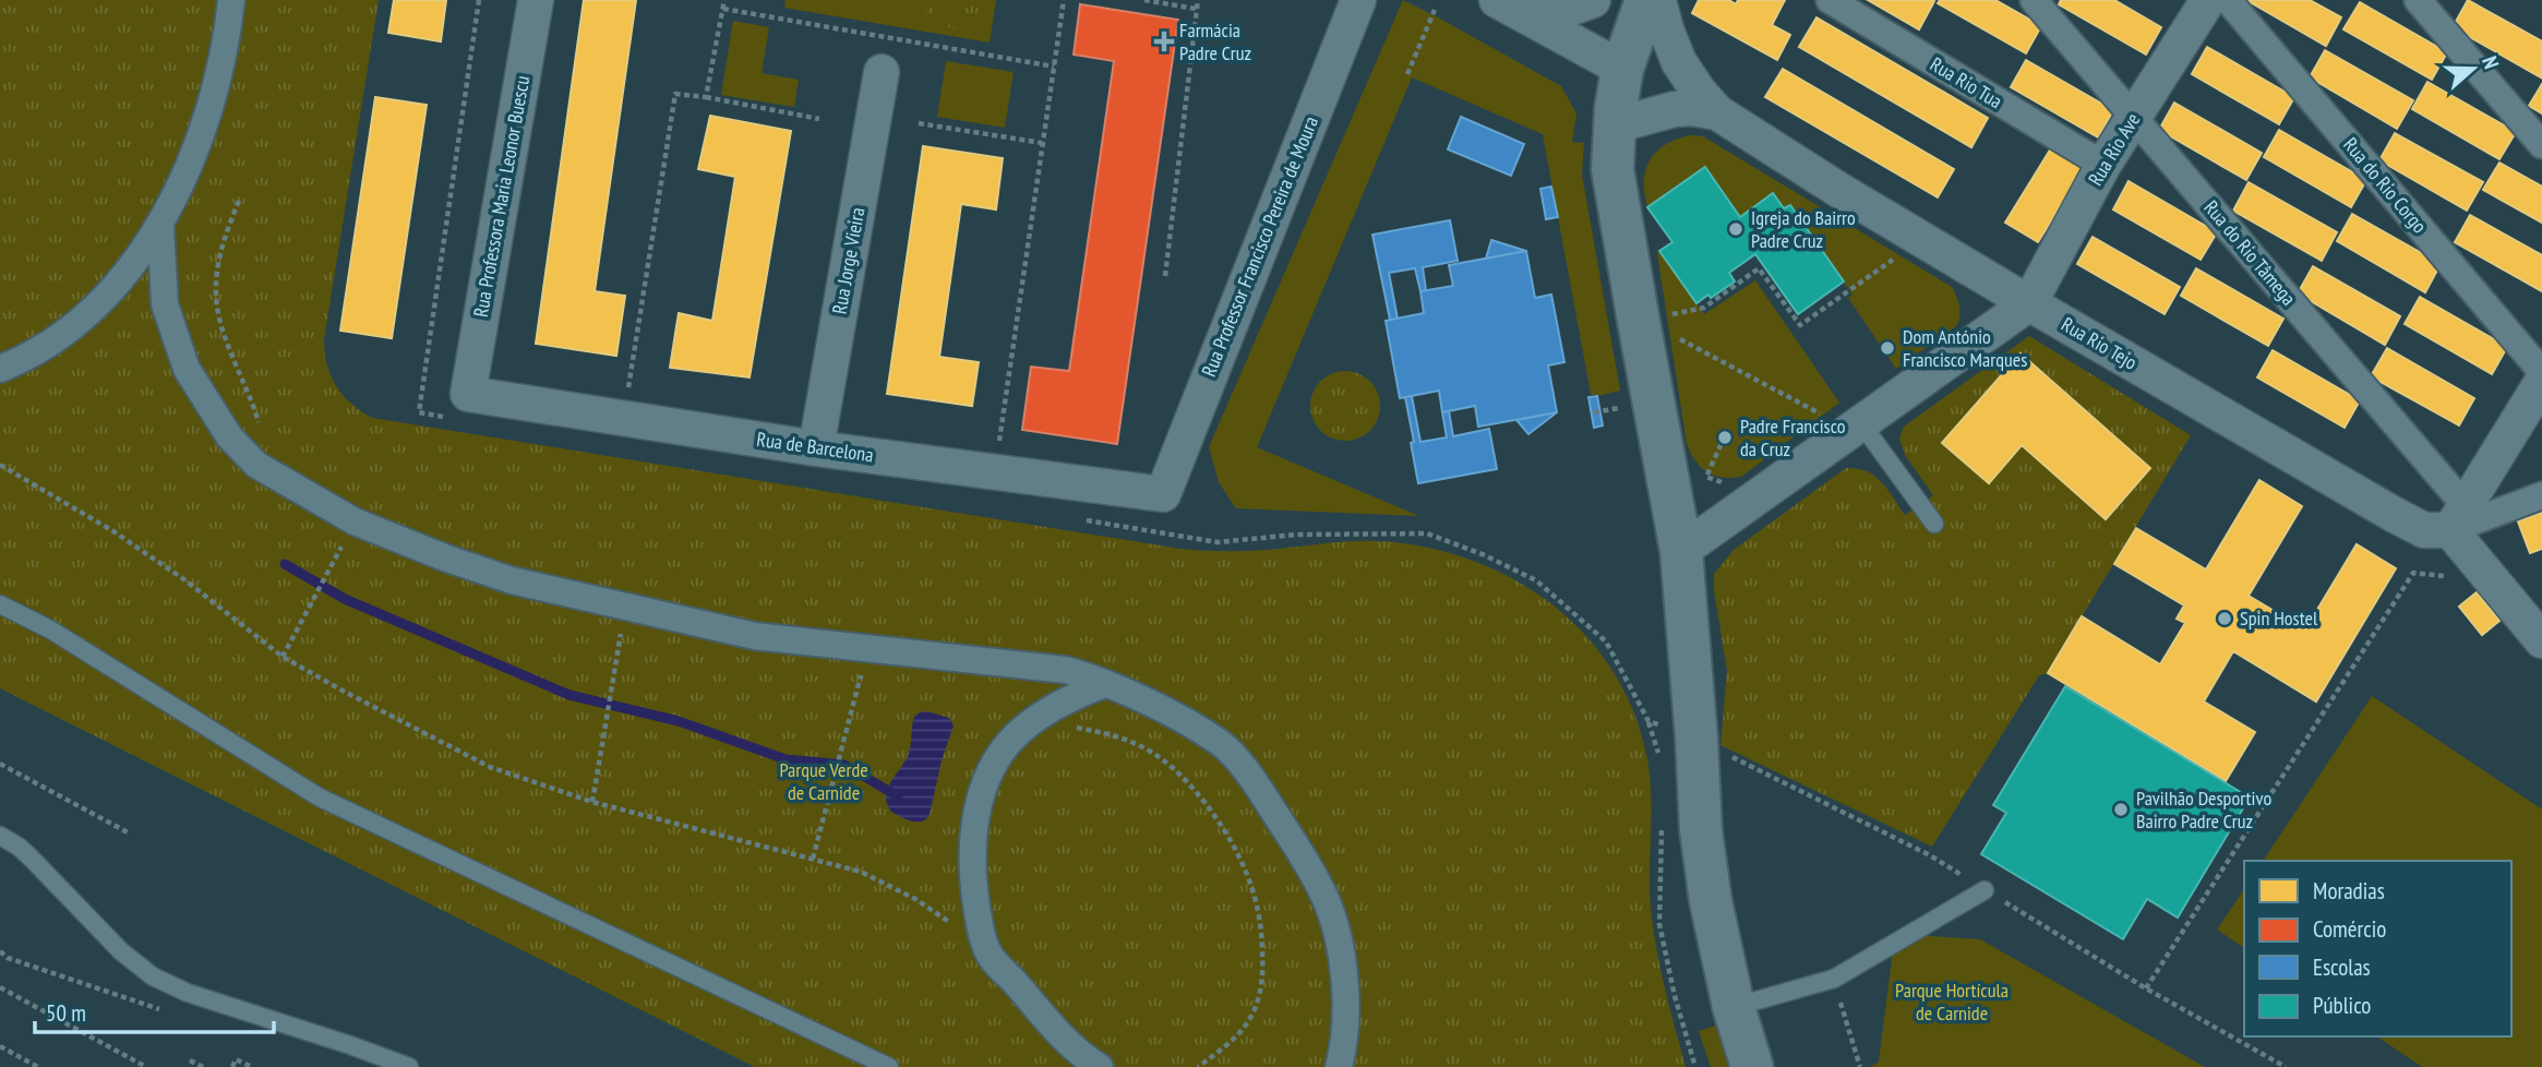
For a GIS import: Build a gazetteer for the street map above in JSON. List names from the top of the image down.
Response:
{
  "streets": {
    "street": [
      "Rua Rio Tua",
      "Rua Rio Ave",
      "Rua do Rio Corgo",
      "Rua Professora Maria Leonor Buescu",
      "Rua Professor Francisco Pereira de Moura",
      "Rua do Rio Tâmega",
      "Rua Jorge Vieira",
      "Rua Rio Tejo",
      "Rua de Barcelona"
    ]
  },
  "crossings": [
    ["Rua Rio Tua", "Rua Rio Ave"],
    ["Rua Rio Ave", "Rua do Rio Tâmega"],
    ["Rua Rio Ave", "Rua Rio Tejo"],
    ["Rua Professora Maria Leonor Buescu", "Rua de Barcelona"],
    ["Rua Professor Francisco Pereira de Moura", "Rua de Barcelona"],
    ["Rua do Rio Tâmega", "Rua Rio Tejo"],
    ["Rua Jorge Vieira", "Rua de Barcelona"]
  ],
  "parks": ["Parque Verde de Carnide", "Parque Hortícula de Carnide"],
  "places": {
    "health": ["Farmácia Padre Cruz"],
    "other": [
      "Igreja do Bairro Padre Cruz",
      "Dom António Francisco Marques",
      "Padre Francisco da Cruz",
      "Spin Hostel",
      "Pavilhão Desportivo Bairro Padre Cruz"
    ]
  },
  "legend": [
    "Moradias",
    "Comércio",
    "Escolas",
    "Público"
  ],
  "scale_bar": "50 m",
  "north": "right"
}
